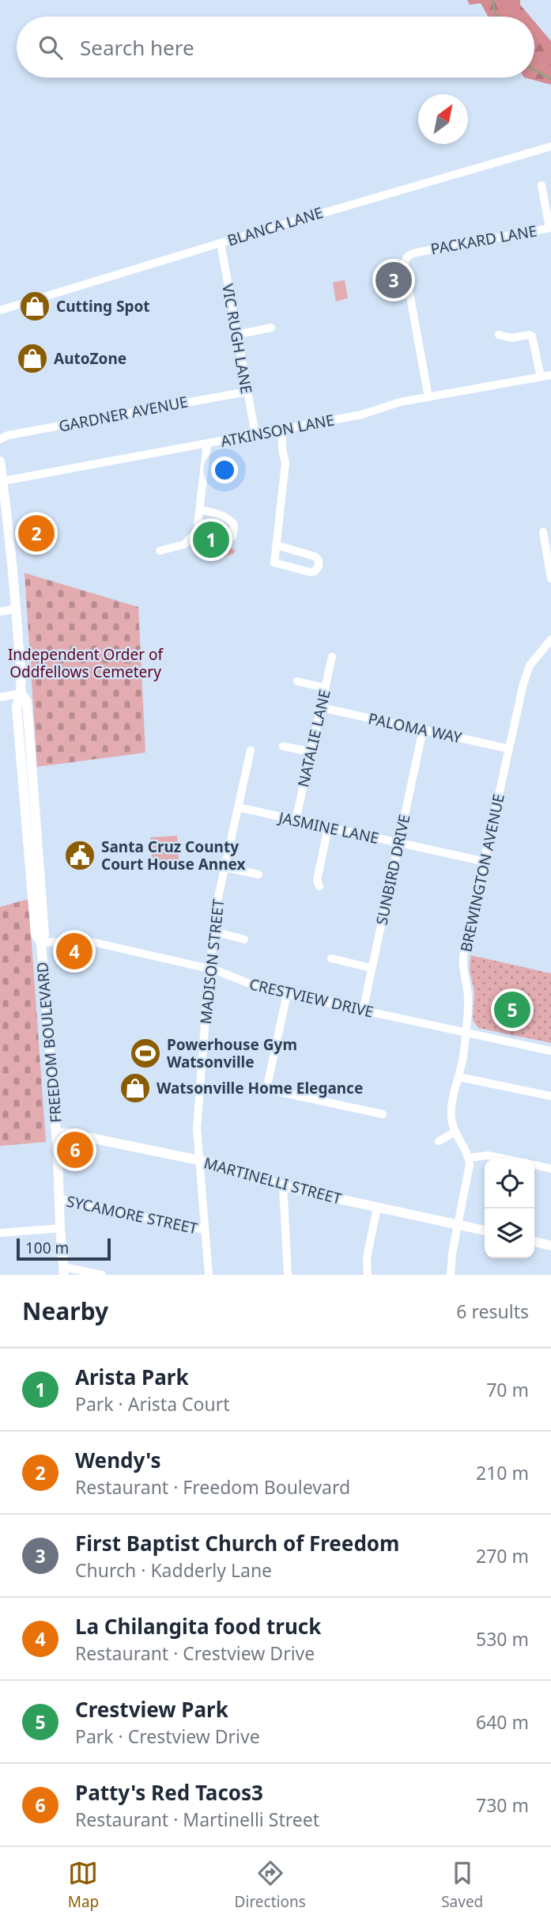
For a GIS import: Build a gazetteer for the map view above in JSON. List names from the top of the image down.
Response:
{
  "streets": {
    "main road": ["FREEDOM BOULEVARD", "MARTINELLI STREET"],
    "street": [
      "BLANCA LANE",
      "PACKARD LANE",
      "VIC RUGH LANE",
      "GARDNER AVENUE",
      "ATKINSON LANE",
      "PALOMA WAY",
      "NATALIE LANE",
      "JASMINE LANE",
      "SUNBIRD DRIVE",
      "BREWINGTON AVENUE",
      "MADISON STREET",
      "CRESTVIEW DRIVE",
      "SYCAMORE STREET"
    ]
  },
  "crossings": [
    ["BLANCA LANE", "VIC RUGH LANE"],
    ["PACKARD LANE", "ATKINSON LANE"],
    ["VIC RUGH LANE", "GARDNER AVENUE"],
    ["VIC RUGH LANE", "ATKINSON LANE"],
    ["ATKINSON LANE", "FREEDOM BOULEVARD"],
    ["PALOMA WAY", "NATALIE LANE"],
    ["PALOMA WAY", "SUNBIRD DRIVE"],
    ["PALOMA WAY", "BREWINGTON AVENUE"],
    ["NATALIE LANE", "JASMINE LANE"],
    ["JASMINE LANE", "SUNBIRD DRIVE"],
    ["JASMINE LANE", "BREWINGTON AVENUE"],
    ["JASMINE LANE", "MADISON STREET"],
    ["SUNBIRD DRIVE", "CRESTVIEW DRIVE"],
    ["BREWINGTON AVENUE", "CRESTVIEW DRIVE"],
    ["MADISON STREET", "CRESTVIEW DRIVE"],
    ["MADISON STREET", "MARTINELLI STREET"],
    ["MADISON STREET", "SYCAMORE STREET"],
    ["CRESTVIEW DRIVE", "FREEDOM BOULEVARD"],
    ["FREEDOM BOULEVARD", "MARTINELLI STREET"],
    ["FREEDOM BOULEVARD", "SYCAMORE STREET"]
  ],
  "parks": ["Independent Order of Oddfellows Cemetery"],
  "places": {
    "shop": ["Cutting Spot", "AutoZone", "Watsonville Home Elegance"],
    "public building": ["Santa Cruz County Court House Annex"],
    "sports": ["Powerhouse Gym Watsonville"]
  },
  "scale_bar": "100 m",
  "north": "top right",
  "page": {
    "search": "Search here",
    "pins": [
      "3",
      "2",
      "1",
      "4",
      "5",
      "6"
    ],
    "scale": "100 m",
    "heading": ["Nearby", "6 results"],
    "list": [
      {
        "mark": "1",
        "name": "Arista Park",
        "note": "Park · Arista Court",
        "value": "70 m"
      },
      {
        "mark": "2",
        "name": "Wendy's",
        "note": "Restaurant · Freedom Boulevard",
        "value": "210 m"
      },
      {
        "mark": "3",
        "name": "First Baptist Church of Freedom",
        "note": "Church · Kadderly Lane",
        "value": "270 m"
      },
      {
        "mark": "4",
        "name": "La Chilangita food truck",
        "note": "Restaurant · Crestview Drive",
        "value": "530 m"
      },
      {
        "mark": "5",
        "name": "Crestview Park",
        "note": "Park · Crestview Drive",
        "value": "640 m"
      },
      {
        "mark": "6",
        "name": "Patty's Red Tacos3",
        "note": "Restaurant · Martinelli Street",
        "value": "730 m"
      }
    ],
    "nav": ["Map", "Directions", "Saved"]
  }
}
